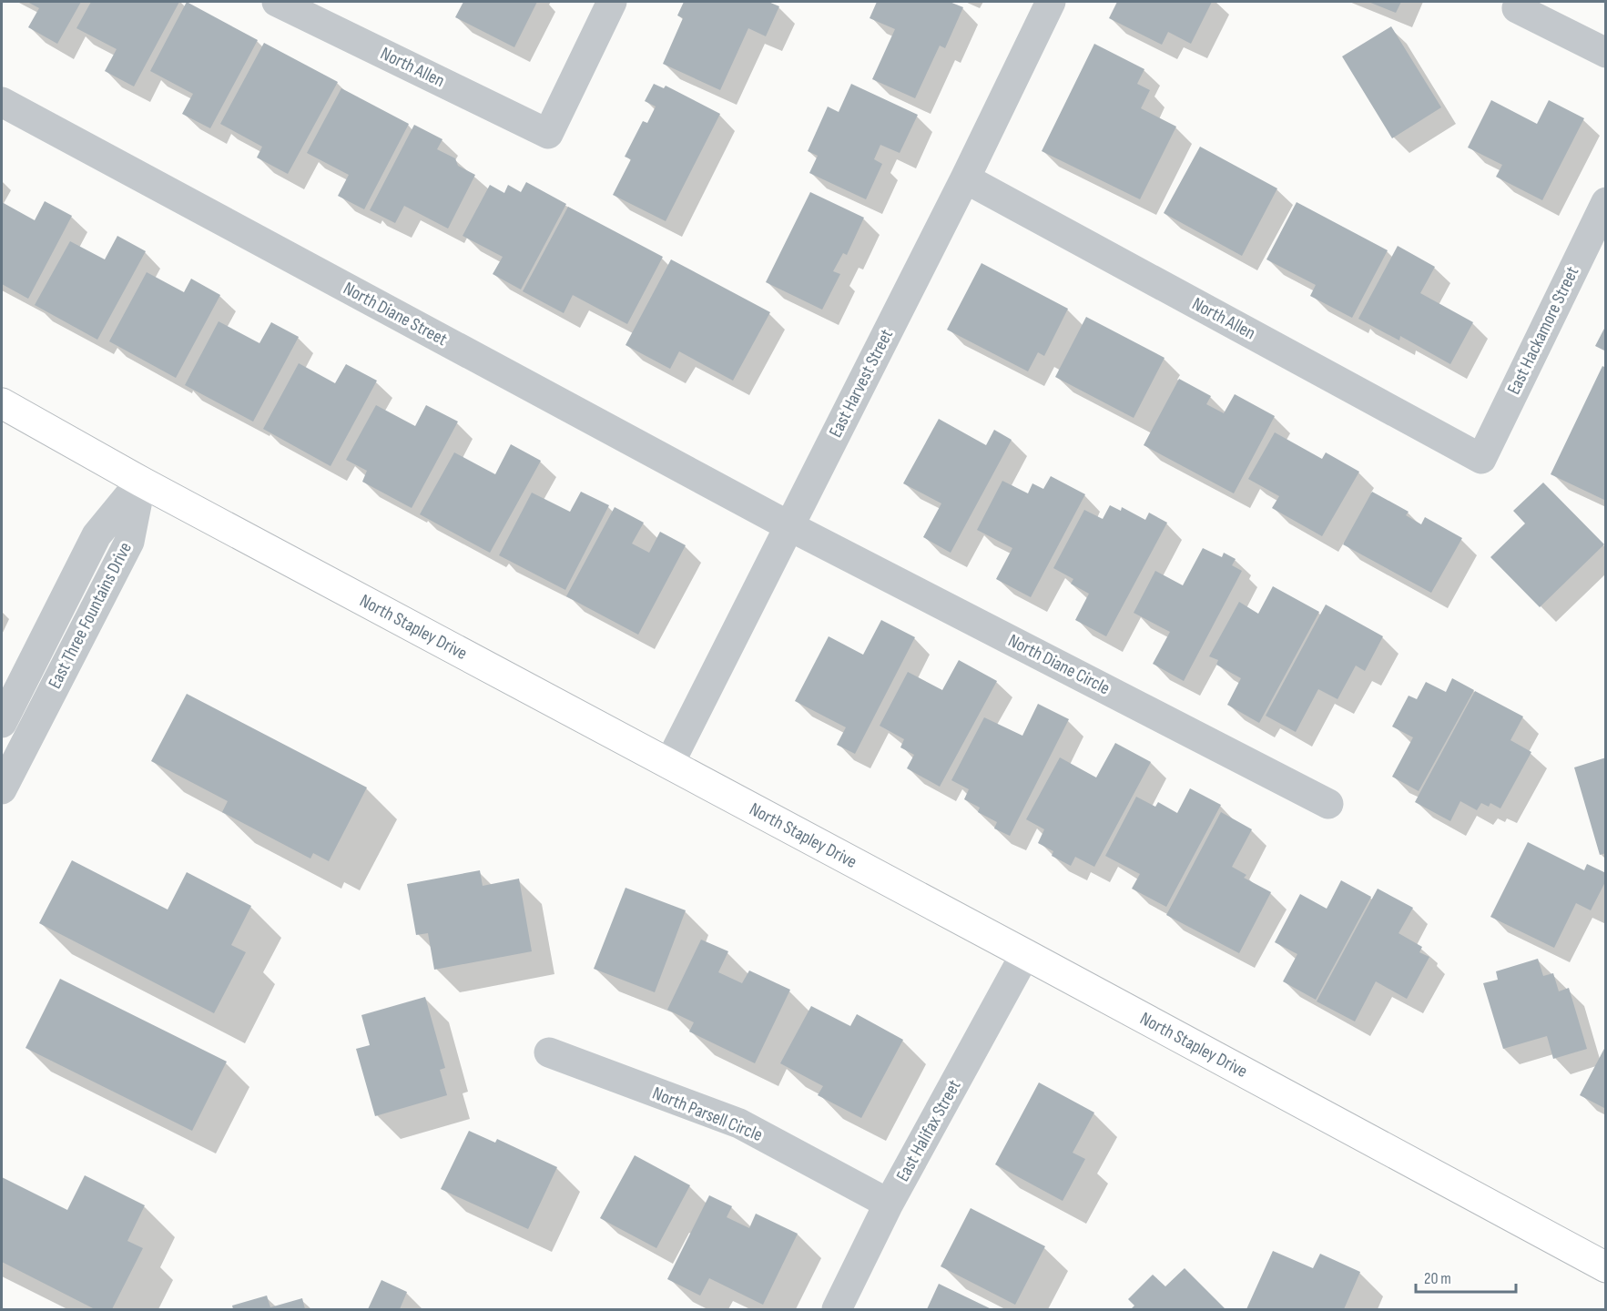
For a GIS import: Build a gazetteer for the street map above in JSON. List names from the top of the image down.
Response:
{
  "streets": {
    "main road": ["North Stapley Drive"],
    "street": [
      "North Allen",
      "North Diane Street",
      "East Hackamore Street",
      "East Harvest Street",
      "East Three Fountains Drive",
      "North Diane Circle",
      "North Parsell Circle",
      "East Halifax Street"
    ]
  },
  "crossings": [
    ["North Allen", "East Hackamore Street"],
    ["North Allen", "East Harvest Street"],
    ["North Diane Street", "East Harvest Street"],
    ["North Diane Street", "North Diane Circle"],
    ["East Harvest Street", "North Stapley Drive"],
    ["East Harvest Street", "North Diane Circle"],
    ["East Three Fountains Drive", "North Stapley Drive"],
    ["North Stapley Drive", "East Halifax Street"],
    ["North Parsell Circle", "East Halifax Street"]
  ],
  "scale_bar": "20 m"
}
